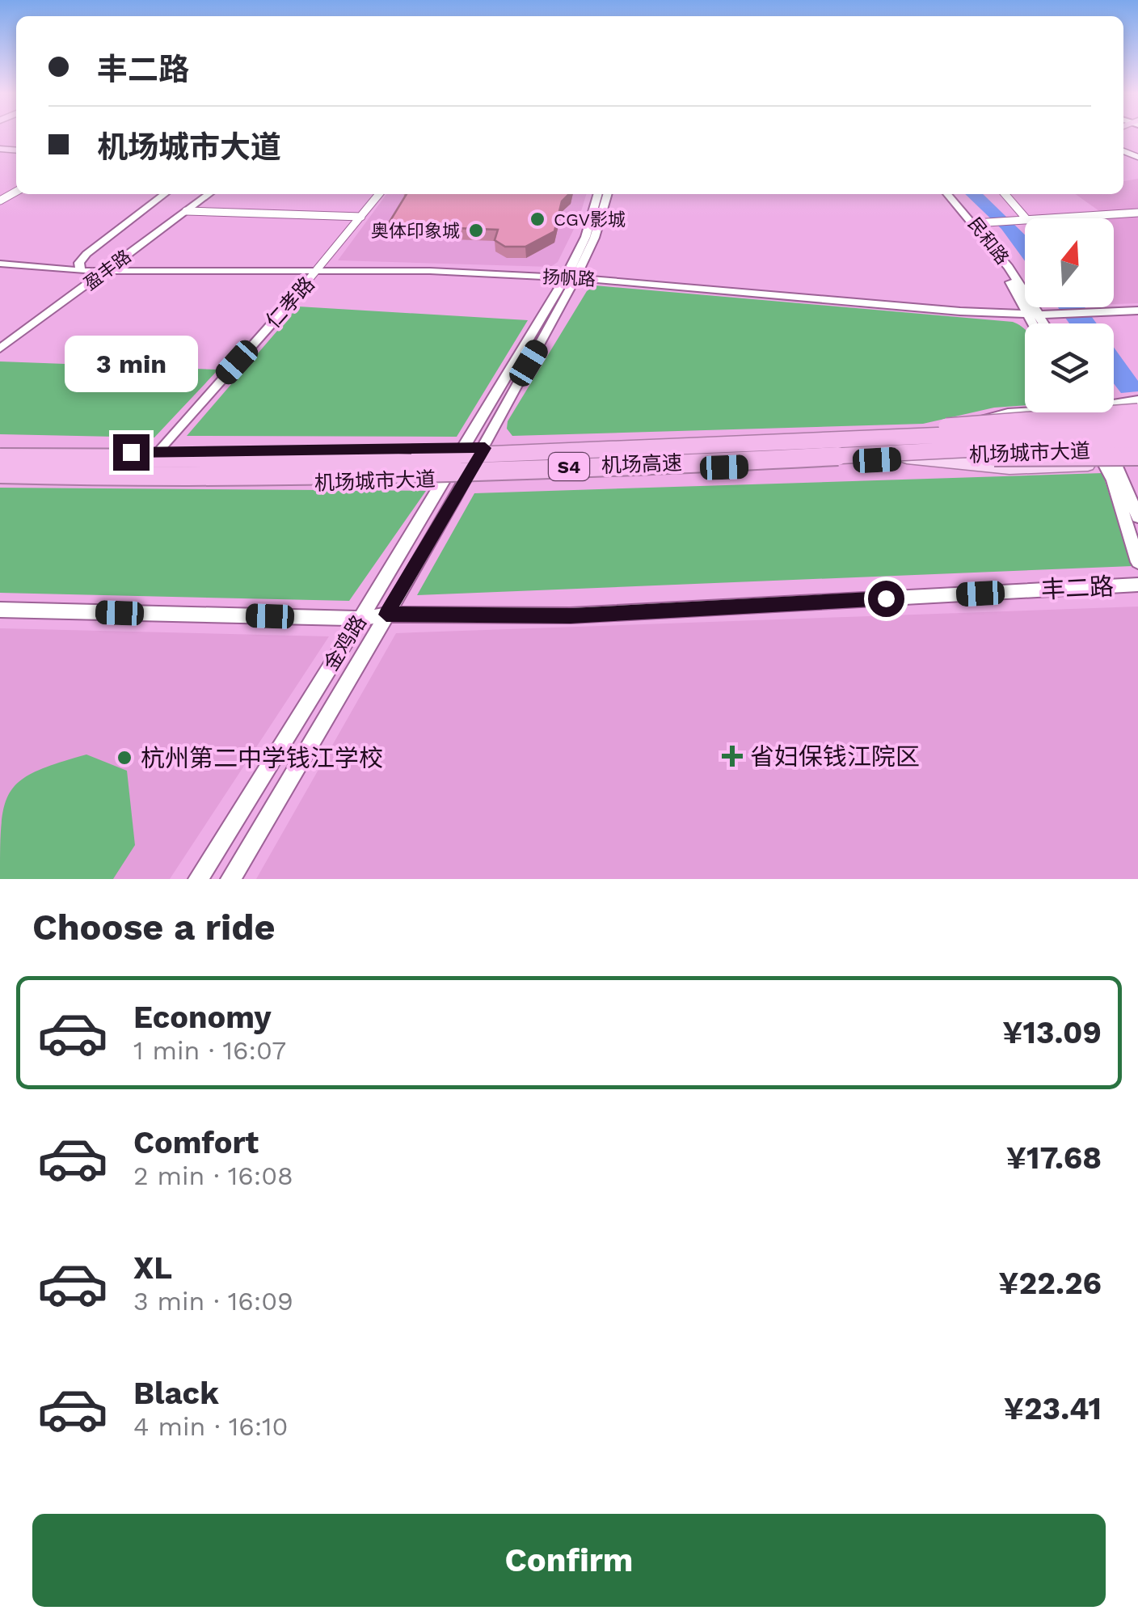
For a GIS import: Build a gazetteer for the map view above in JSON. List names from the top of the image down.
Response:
{
  "streets": {
    "highway": ["机场高速", "S4"],
    "main road": [
      "民和路",
      "盈丰路",
      "扬帆路",
      "机场城市大道",
      "丰二路",
      "金鸡路"
    ],
    "street": ["仁孝路"]
  },
  "crossings": [
    ["民和路", "扬帆路"],
    ["盈丰路", "扬帆路"],
    ["扬帆路", "仁孝路"],
    ["扬帆路", "金鸡路"],
    ["仁孝路", "机场城市大道"],
    ["机场城市大道", "机场高速"],
    ["机场城市大道", "金鸡路"],
    ["丰二路", "金鸡路"]
  ],
  "places": {
    "other": ["CGV影城", "奥体印象城", "杭州第二中学钱江学校"],
    "health": ["省妇保钱江院区"]
  },
  "north": "top",
  "page": {
    "banner": ["丰二路", "机场城市大道"],
    "bubble": "3 min",
    "heading": "Choose a ride",
    "list": [
      {
        "name": "Economy",
        "note": "1 min · 16:07",
        "value": "¥13.09"
      },
      {
        "name": "Comfort",
        "note": "2 min · 16:08",
        "value": "¥17.68"
      },
      {
        "name": "XL",
        "note": "3 min · 16:09",
        "value": "¥22.26"
      },
      {
        "name": "Black",
        "note": "4 min · 16:10",
        "value": "¥23.41"
      }
    ],
    "buttons": "Confirm"
  }
}
